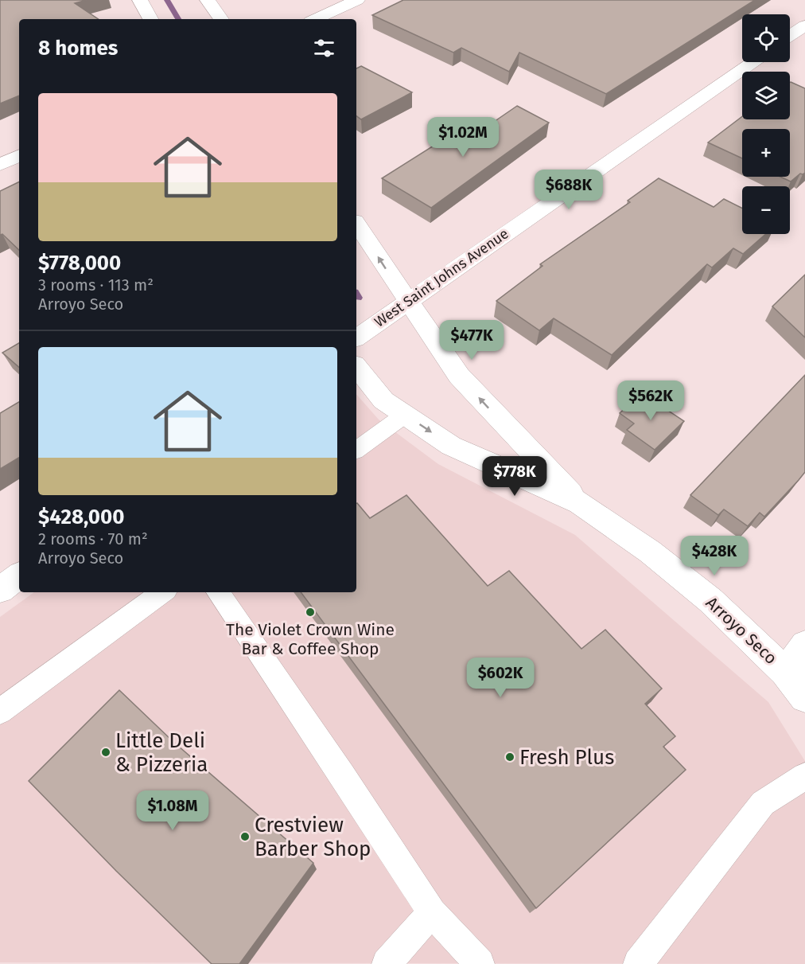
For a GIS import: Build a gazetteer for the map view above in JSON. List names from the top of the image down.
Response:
{
  "streets": {
    "street": ["West Saint Johns Avenue", "Arroyo Seco"]
  },
  "crossings": [
    ["West Saint Johns Avenue", "Arroyo Seco"]
  ],
  "places": [
    "The Violet Crown Wine Bar & Coffee Shop",
    "Little Deli & Pizzeria",
    "Fresh Plus",
    "Crestview Barber Shop"
  ],
  "page": {
    "map_buttons": ["+", "−"],
    "heading": "8 homes",
    "list": [
      {
        "name": "$778,000",
        "note": "3 rooms · 113 m² · Arroyo Seco"
      },
      {
        "name": "$428,000",
        "note": "2 rooms · 70 m² · Arroyo Seco"
      }
    ],
    "price": [
      "$1.02M",
      "$688K",
      "$477K",
      "$562K",
      "$778K",
      "$428K",
      "$602K",
      "$1.08M"
    ]
  }
}
